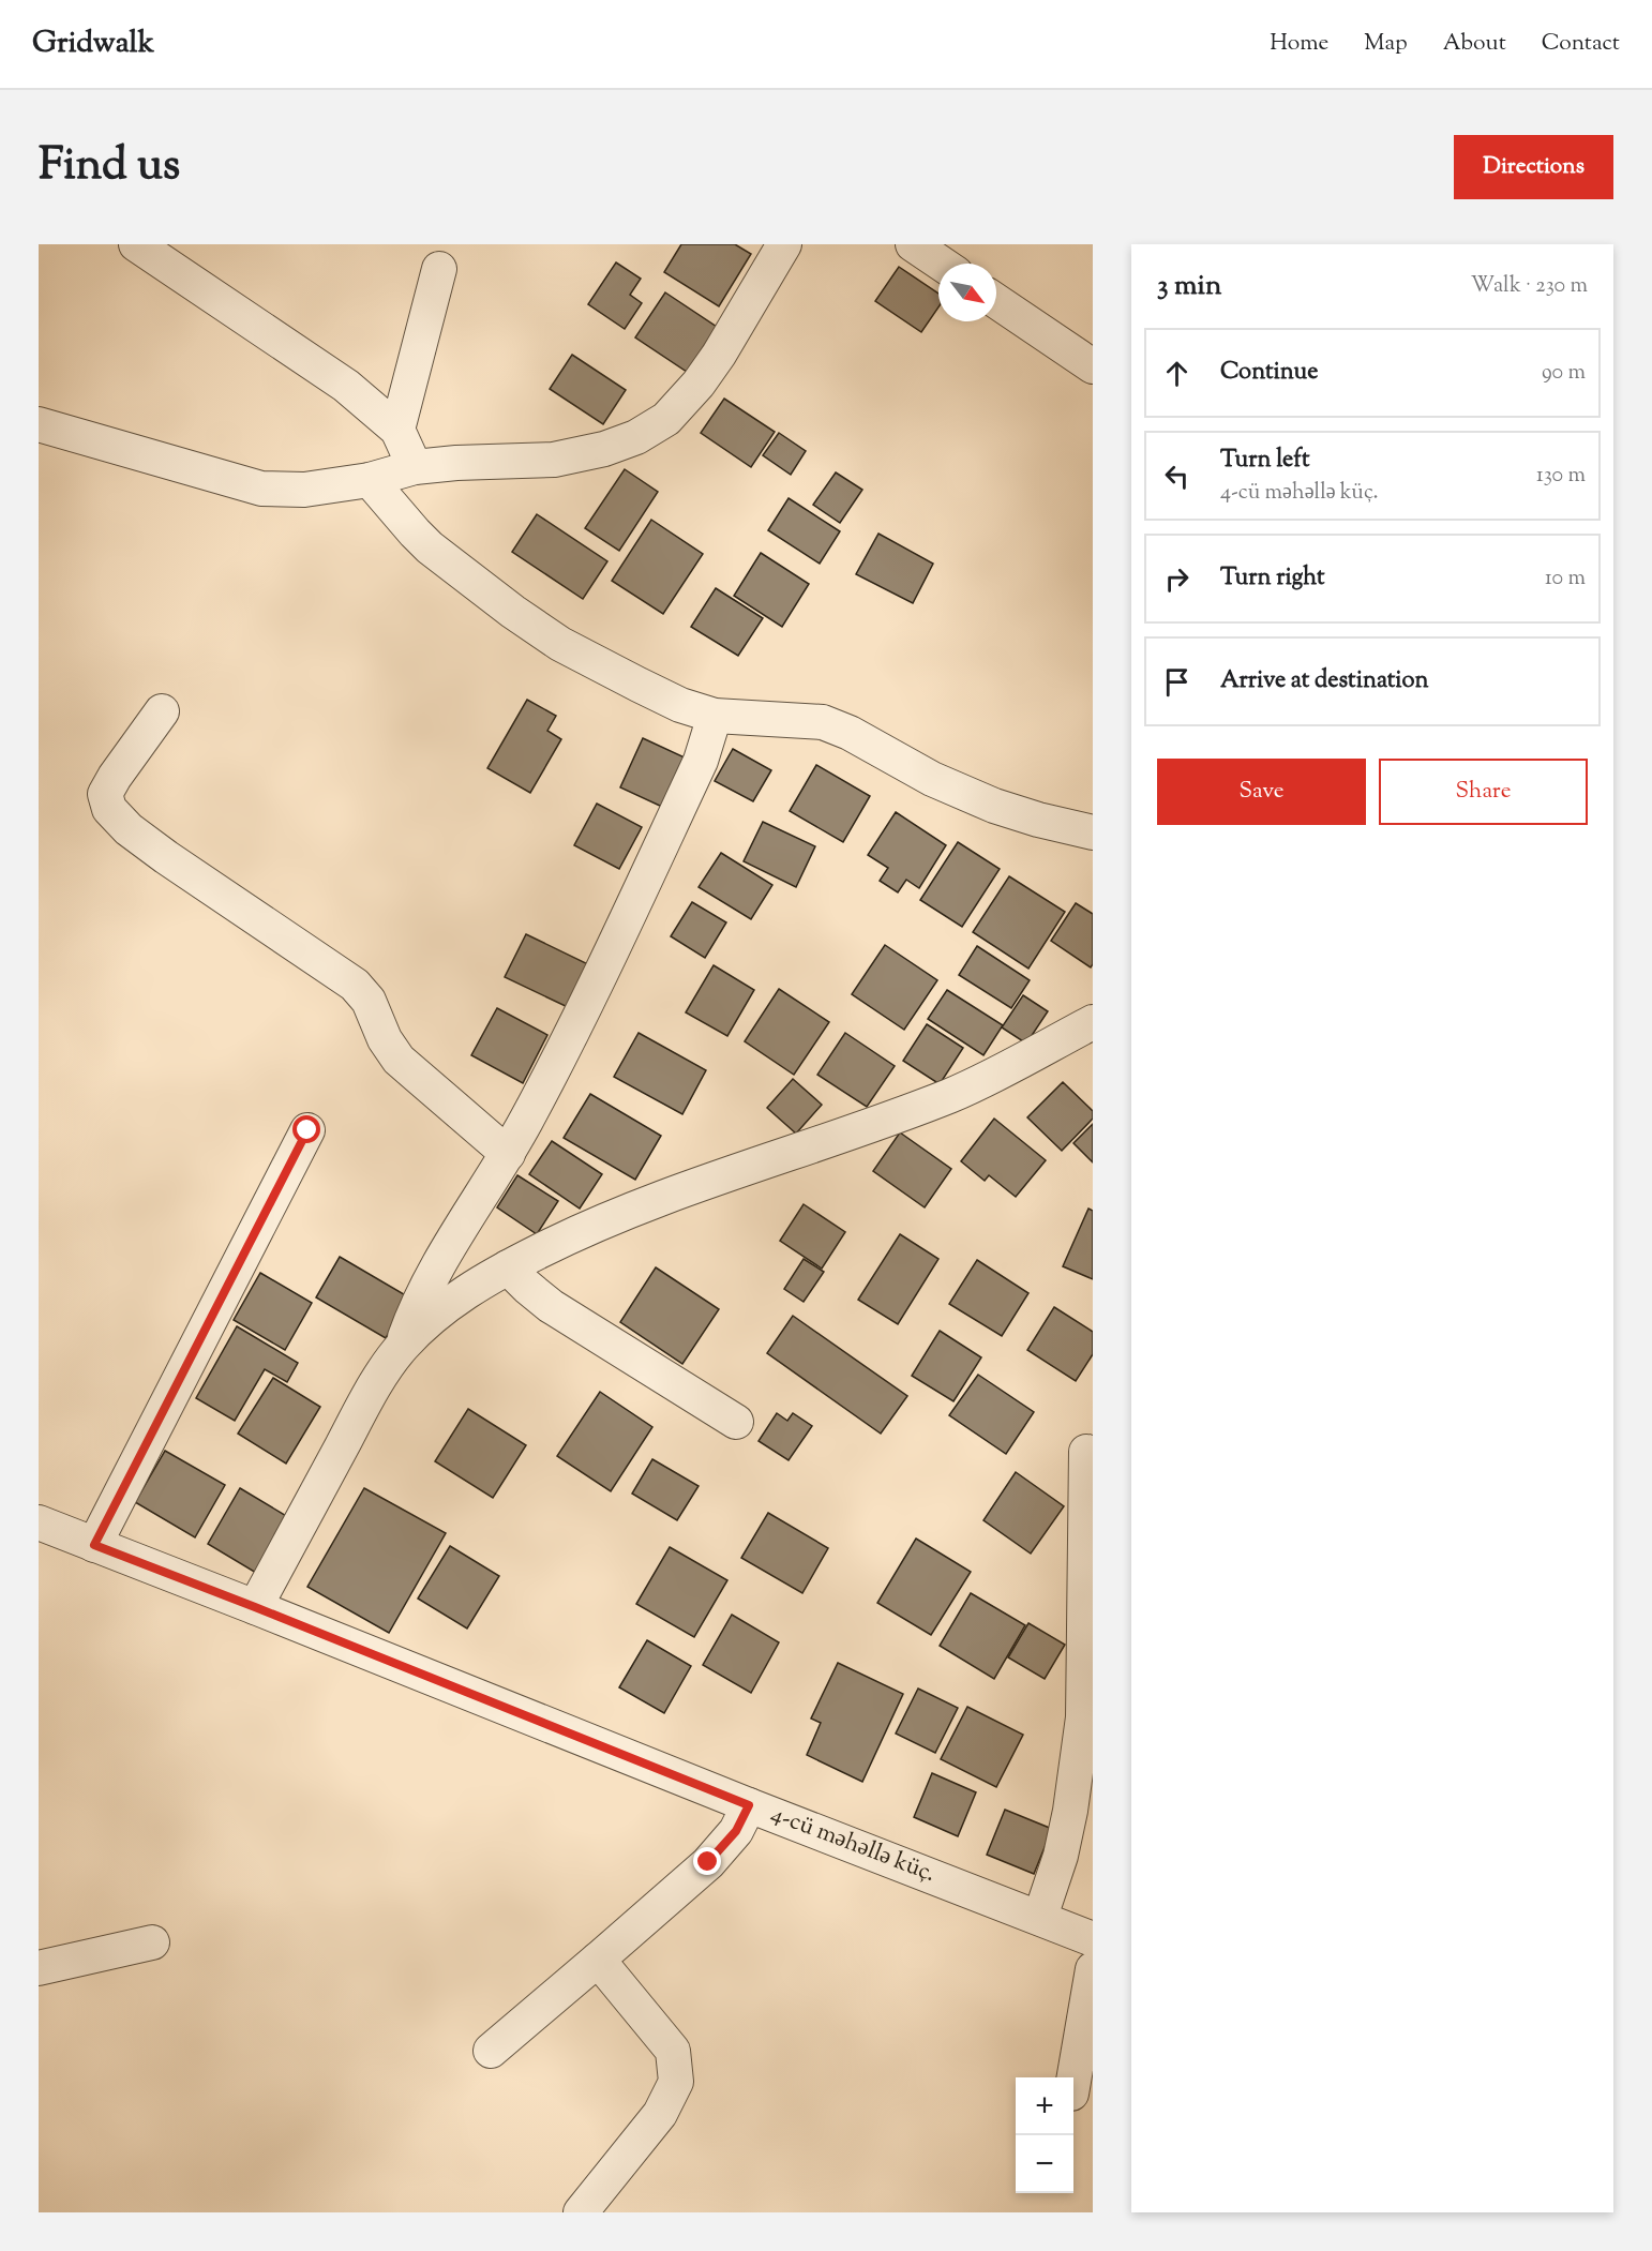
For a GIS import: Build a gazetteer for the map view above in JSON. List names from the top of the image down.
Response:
{
  "streets": {
    "street": ["4-cü məhəllə küç."]
  },
  "north": "bottom right",
  "page": {
    "header": "Gridwalk",
    "nav": [
      "Home",
      "Map",
      "About",
      "Contact"
    ],
    "title": "Find us",
    "buttons": [
      "Directions",
      ["Save", "Share"]
    ],
    "heading": ["3 min", "Walk · 230 m"],
    "list": [
      ["Continue", "90 m"],
      ["Turn left", "4-cü məhəllə küç.", "130 m"],
      ["Turn right", "10 m"],
      "Arrive at destination"
    ],
    "map_buttons": ["+", "−"]
  }
}
